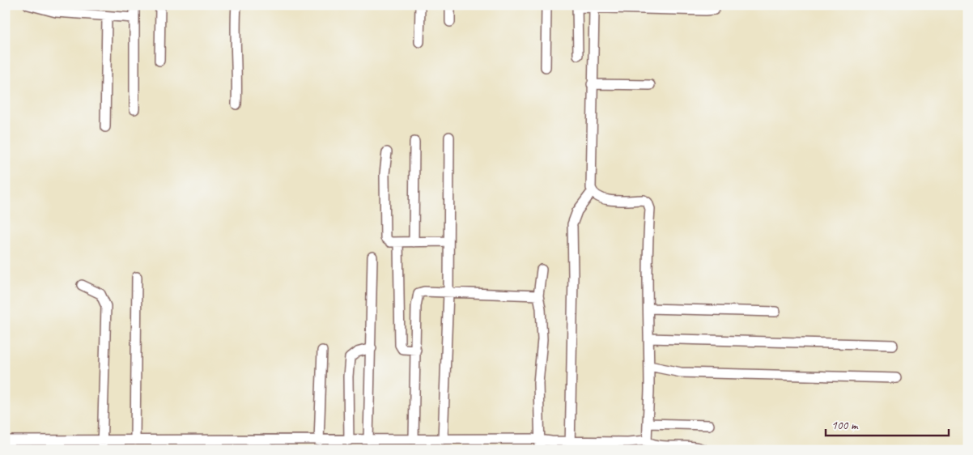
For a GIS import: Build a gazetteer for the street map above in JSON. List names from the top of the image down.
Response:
{
  "scale_bar": "100 m"
}
